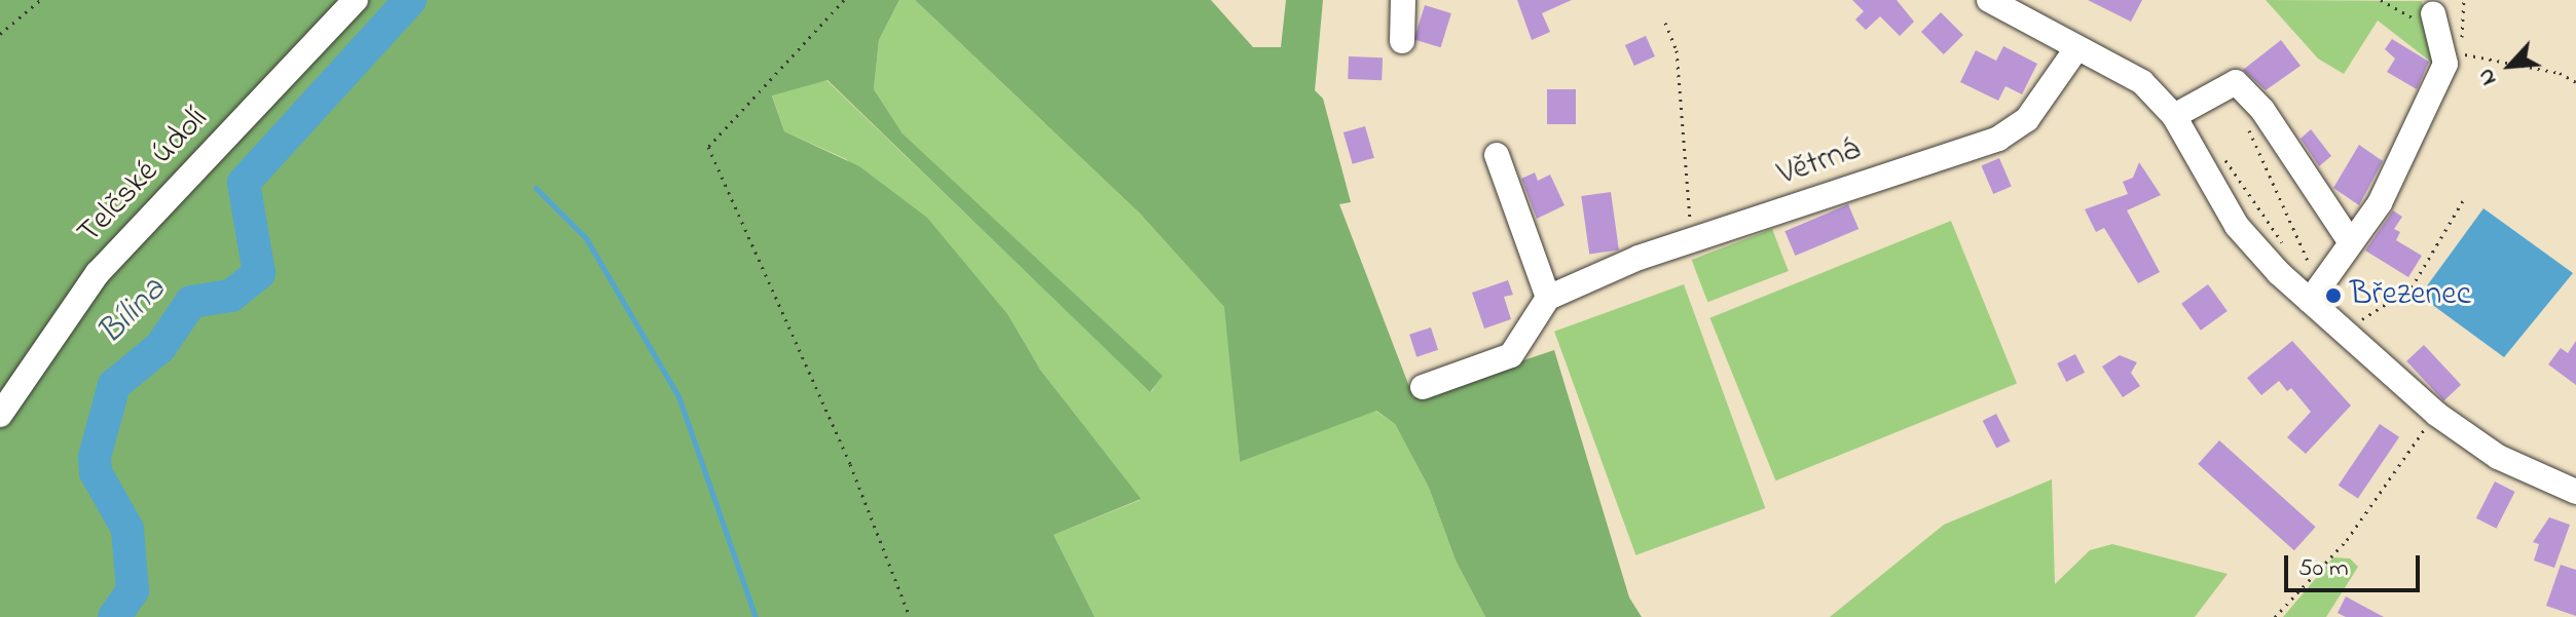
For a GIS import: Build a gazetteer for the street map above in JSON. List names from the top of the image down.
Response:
{
  "streets": {
    "street": ["Větrná", "Telčské údolí"]
  },
  "water": ["Bílina"],
  "places": ["Březenec"],
  "scale_bar": "50 m",
  "north": "bottom left"
}
